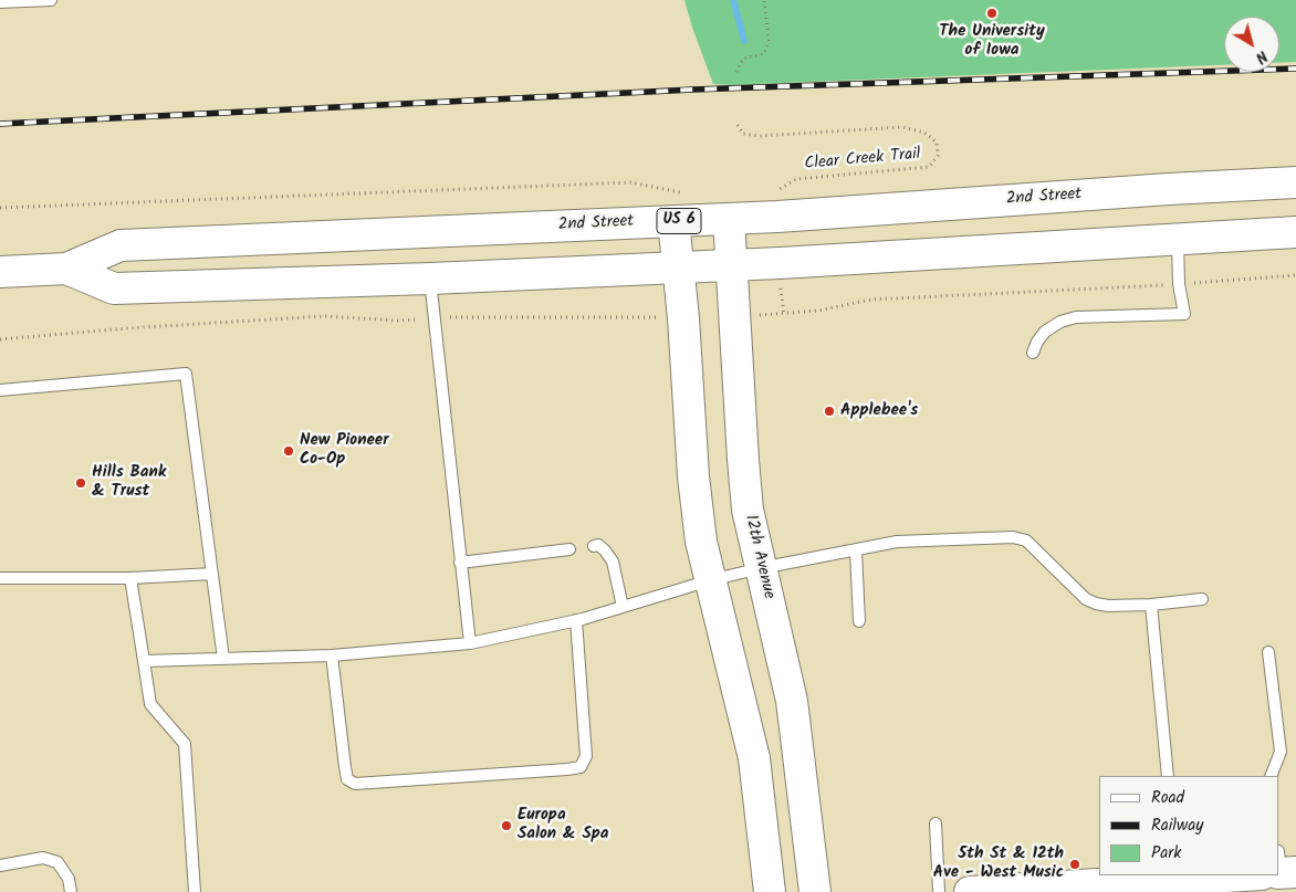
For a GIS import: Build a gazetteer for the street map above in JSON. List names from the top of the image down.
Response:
{
  "streets": {
    "main road": ["2nd Street", "US 6", "12th Avenue"],
    "path": ["Clear Creek Trail"]
  },
  "crossings": [
    ["2nd Street", "12th Avenue"]
  ],
  "places": [
    "The University of Iowa",
    "Applebee's",
    "New Pioneer Co-Op",
    "Hills Bank & Trust",
    "Europa Salon & Spa",
    "5th St & 12th Ave - West Music"
  ],
  "legend": ["Road", "Railway", "Park"],
  "north": "bottom right"
}
